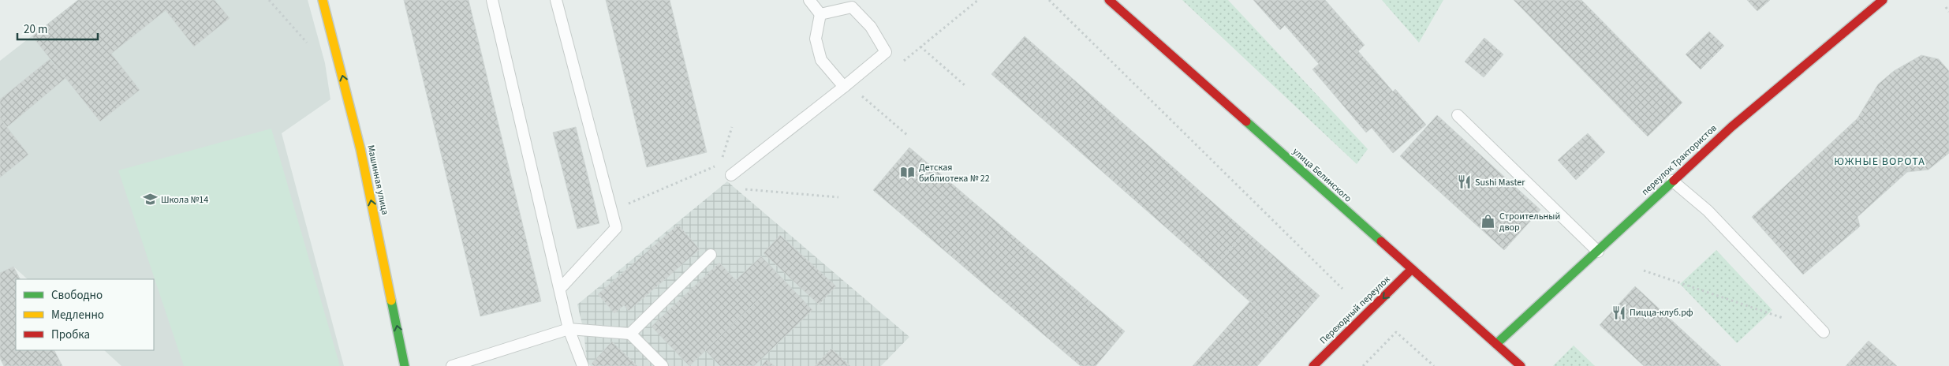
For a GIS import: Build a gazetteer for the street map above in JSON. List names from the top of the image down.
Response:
{
  "streets": {
    "street": [
      "переулок Трактористов",
      "улица Белинского",
      "Машинная улица",
      "Переходный переулок"
    ]
  },
  "crossings": [
    ["переулок Трактористов", "улица Белинского"],
    ["улица Белинского", "Переходный переулок"]
  ],
  "one_way": ["Машинная улица", "Переходный переулок"],
  "districts": ["ЮЖНЫЕ ВОРОТА"],
  "places": {
    "library": ["Детская библиотека № 22"],
    "restaurant": ["Sushi Master", "Пицца-клуб.рф"],
    "school or university": ["Школа №14"],
    "shop": ["Строительный двор"]
  },
  "legend": ["Свободно", "Медленно", "Пробка"],
  "scale_bar": "20 m"
}
